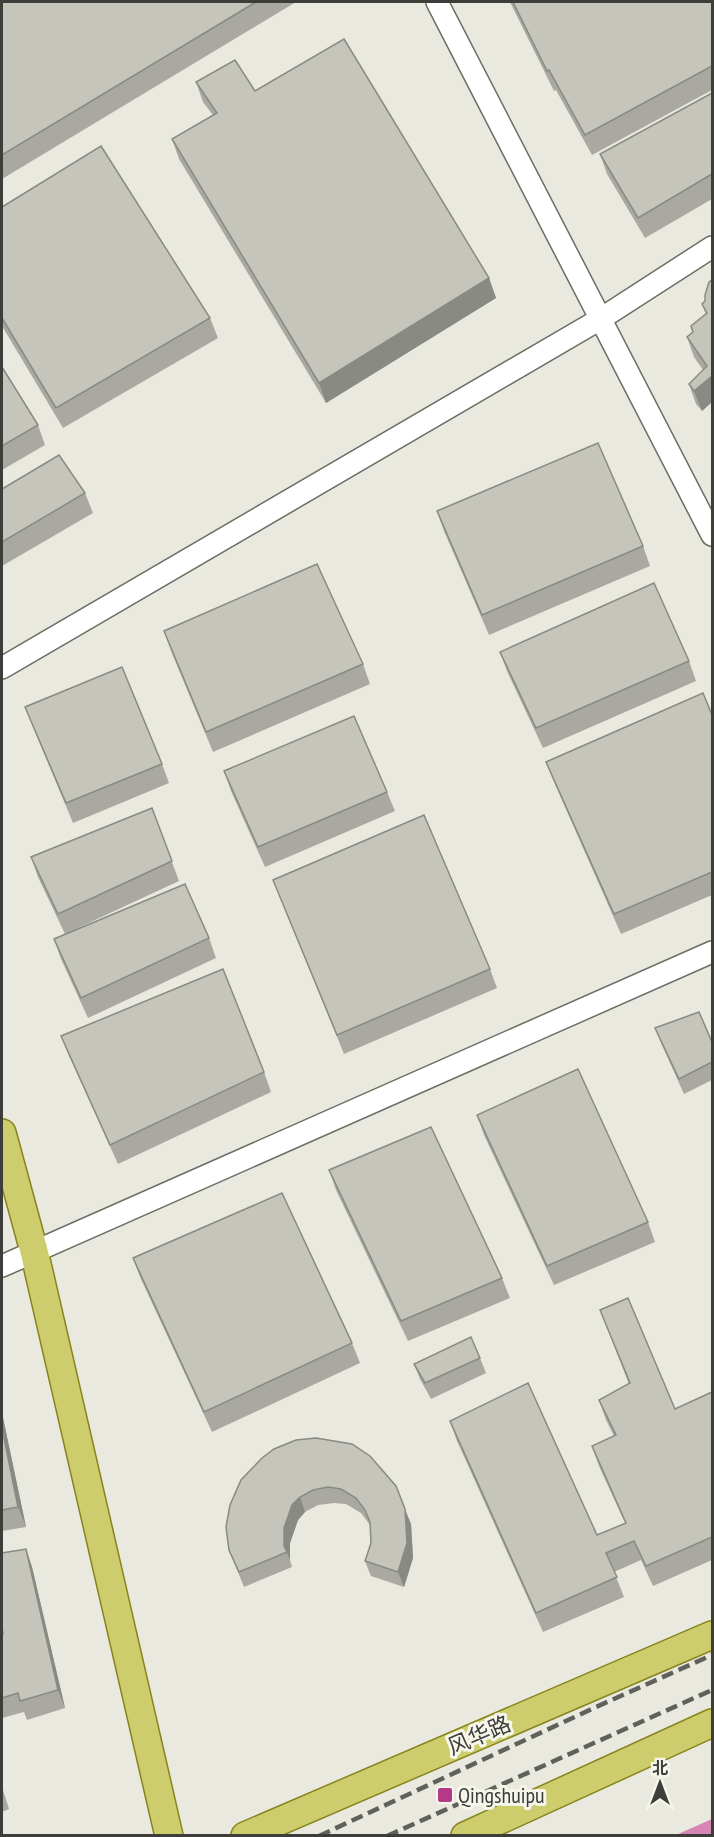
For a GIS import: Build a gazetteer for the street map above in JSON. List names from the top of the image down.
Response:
{
  "streets": {
    "main road": ["风华路"]
  },
  "places": {
    "transit": ["Qingshuipu"]
  },
  "north": "top"
}
